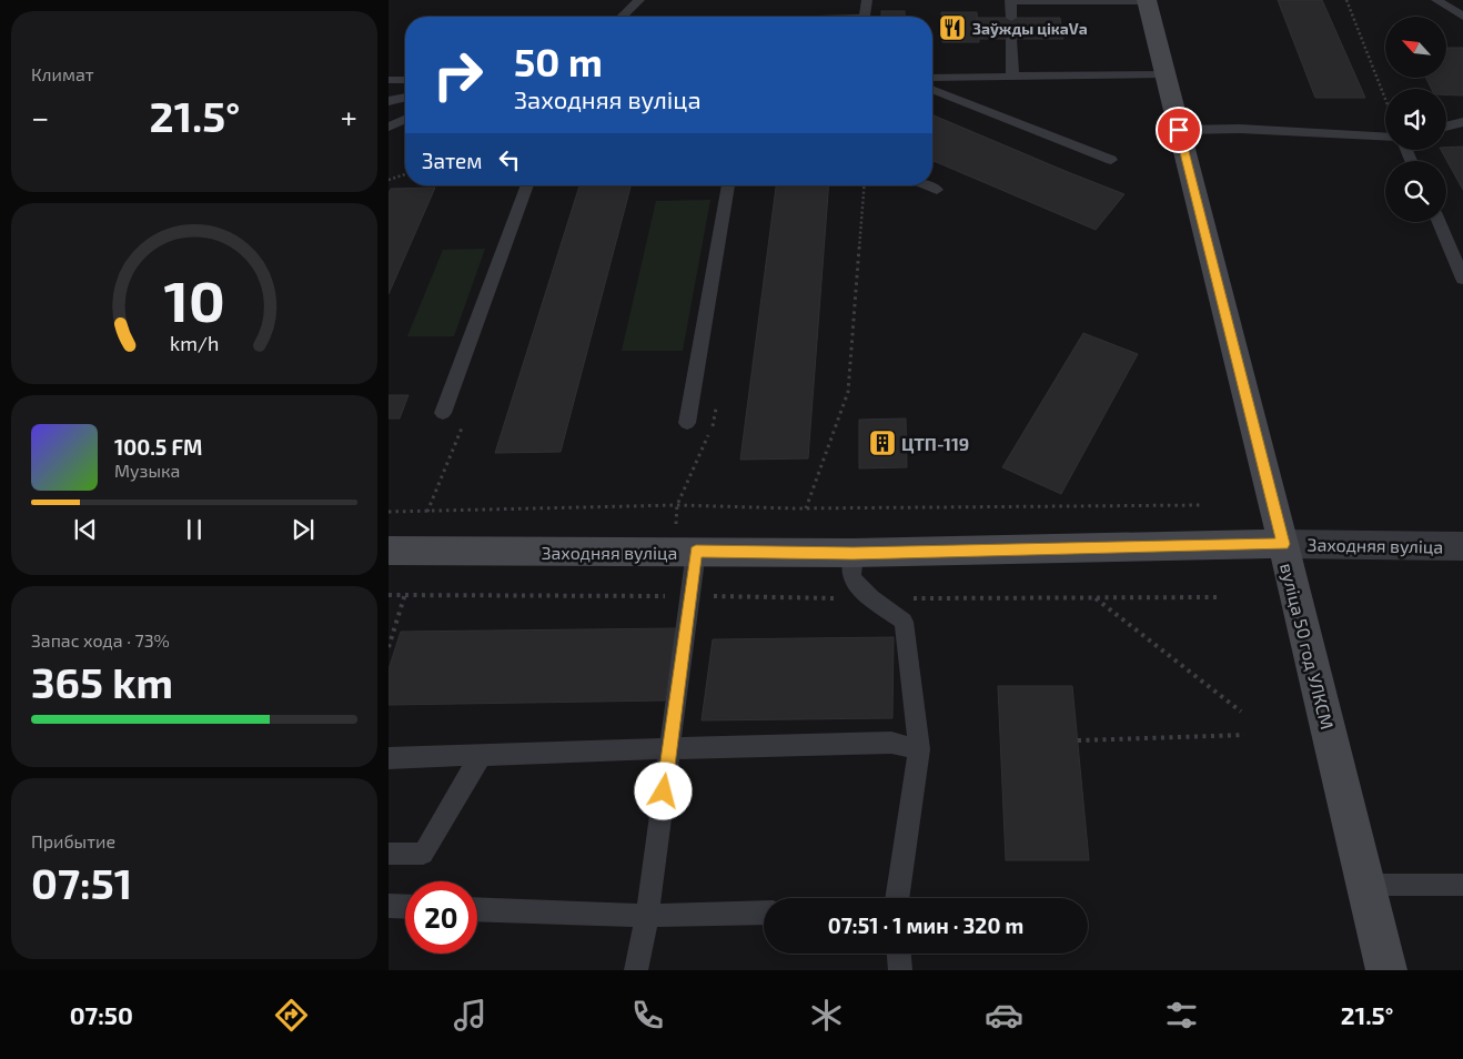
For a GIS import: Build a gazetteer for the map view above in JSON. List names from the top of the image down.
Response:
{
  "streets": {
    "main road": ["Заходняя вуліца", "вуліца 50 год УЛКСМ"]
  },
  "crossings": [
    ["Заходняя вуліца", "вуліца 50 год УЛКСМ"]
  ],
  "places": {
    "restaurant": ["Заўжды цікаVа"],
    "building": ["ЦТП-119"]
  },
  "north": "top left",
  "page": {
    "tile": [
      "Климат",
      ["Запас хода · 73%", "365 km"],
      ["Прибытие", "07:51"]
    ],
    "turn": ["50 m", "Заходняя вуліца"],
    "heat": ["−", "21.5°", "+"],
    "then": "Затем",
    "song": ["100.5 FM", "Музыка"],
    "limit": "20",
    "trip": "07:51 · 1 мин · 320 m",
    "tabs": ["07:50", "21.5°"],
    "gauge": ["10", "km/h"]
  }
}
